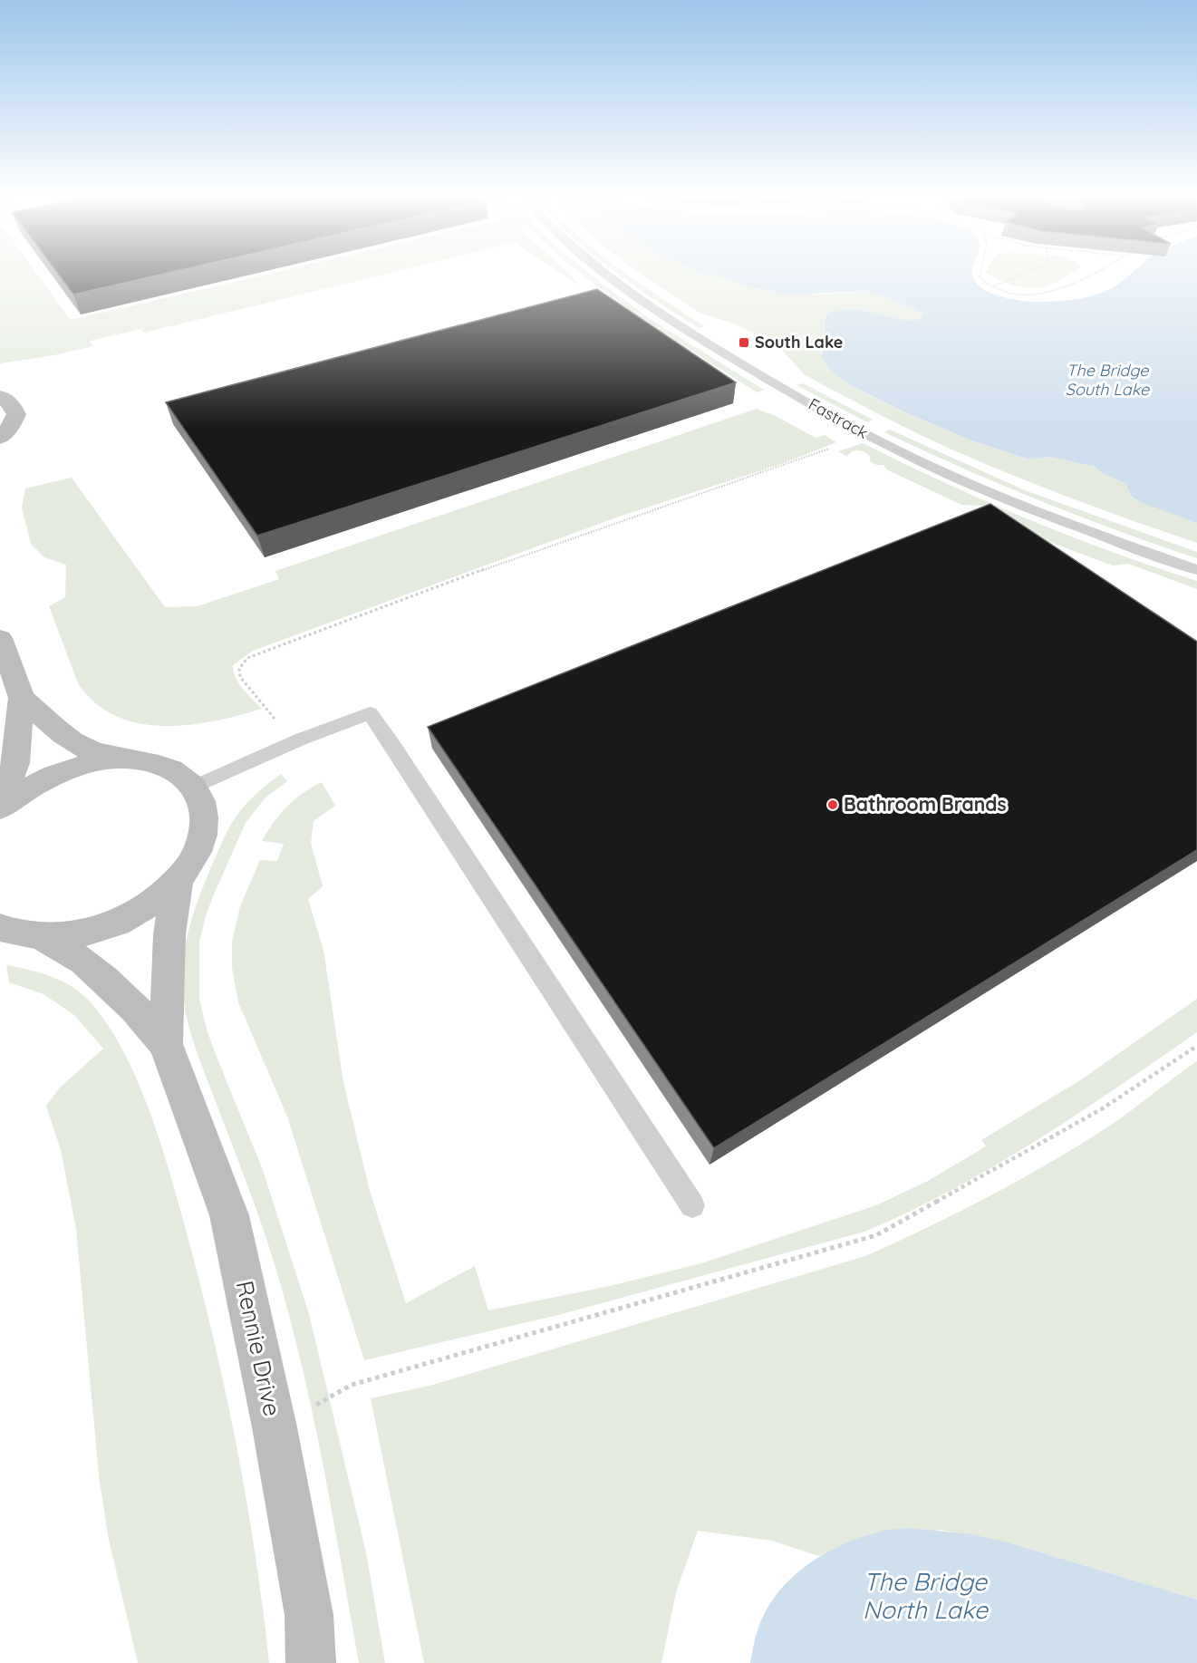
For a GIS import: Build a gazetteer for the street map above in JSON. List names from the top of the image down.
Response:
{
  "streets": {
    "street": ["Rennie Drive"],
    "lane": ["Fastrack"]
  },
  "water": ["The Bridge South Lake", "The Bridge North Lake"],
  "places": {
    "transit": ["South Lake"],
    "other": ["Bathroom Brands"]
  }
}
